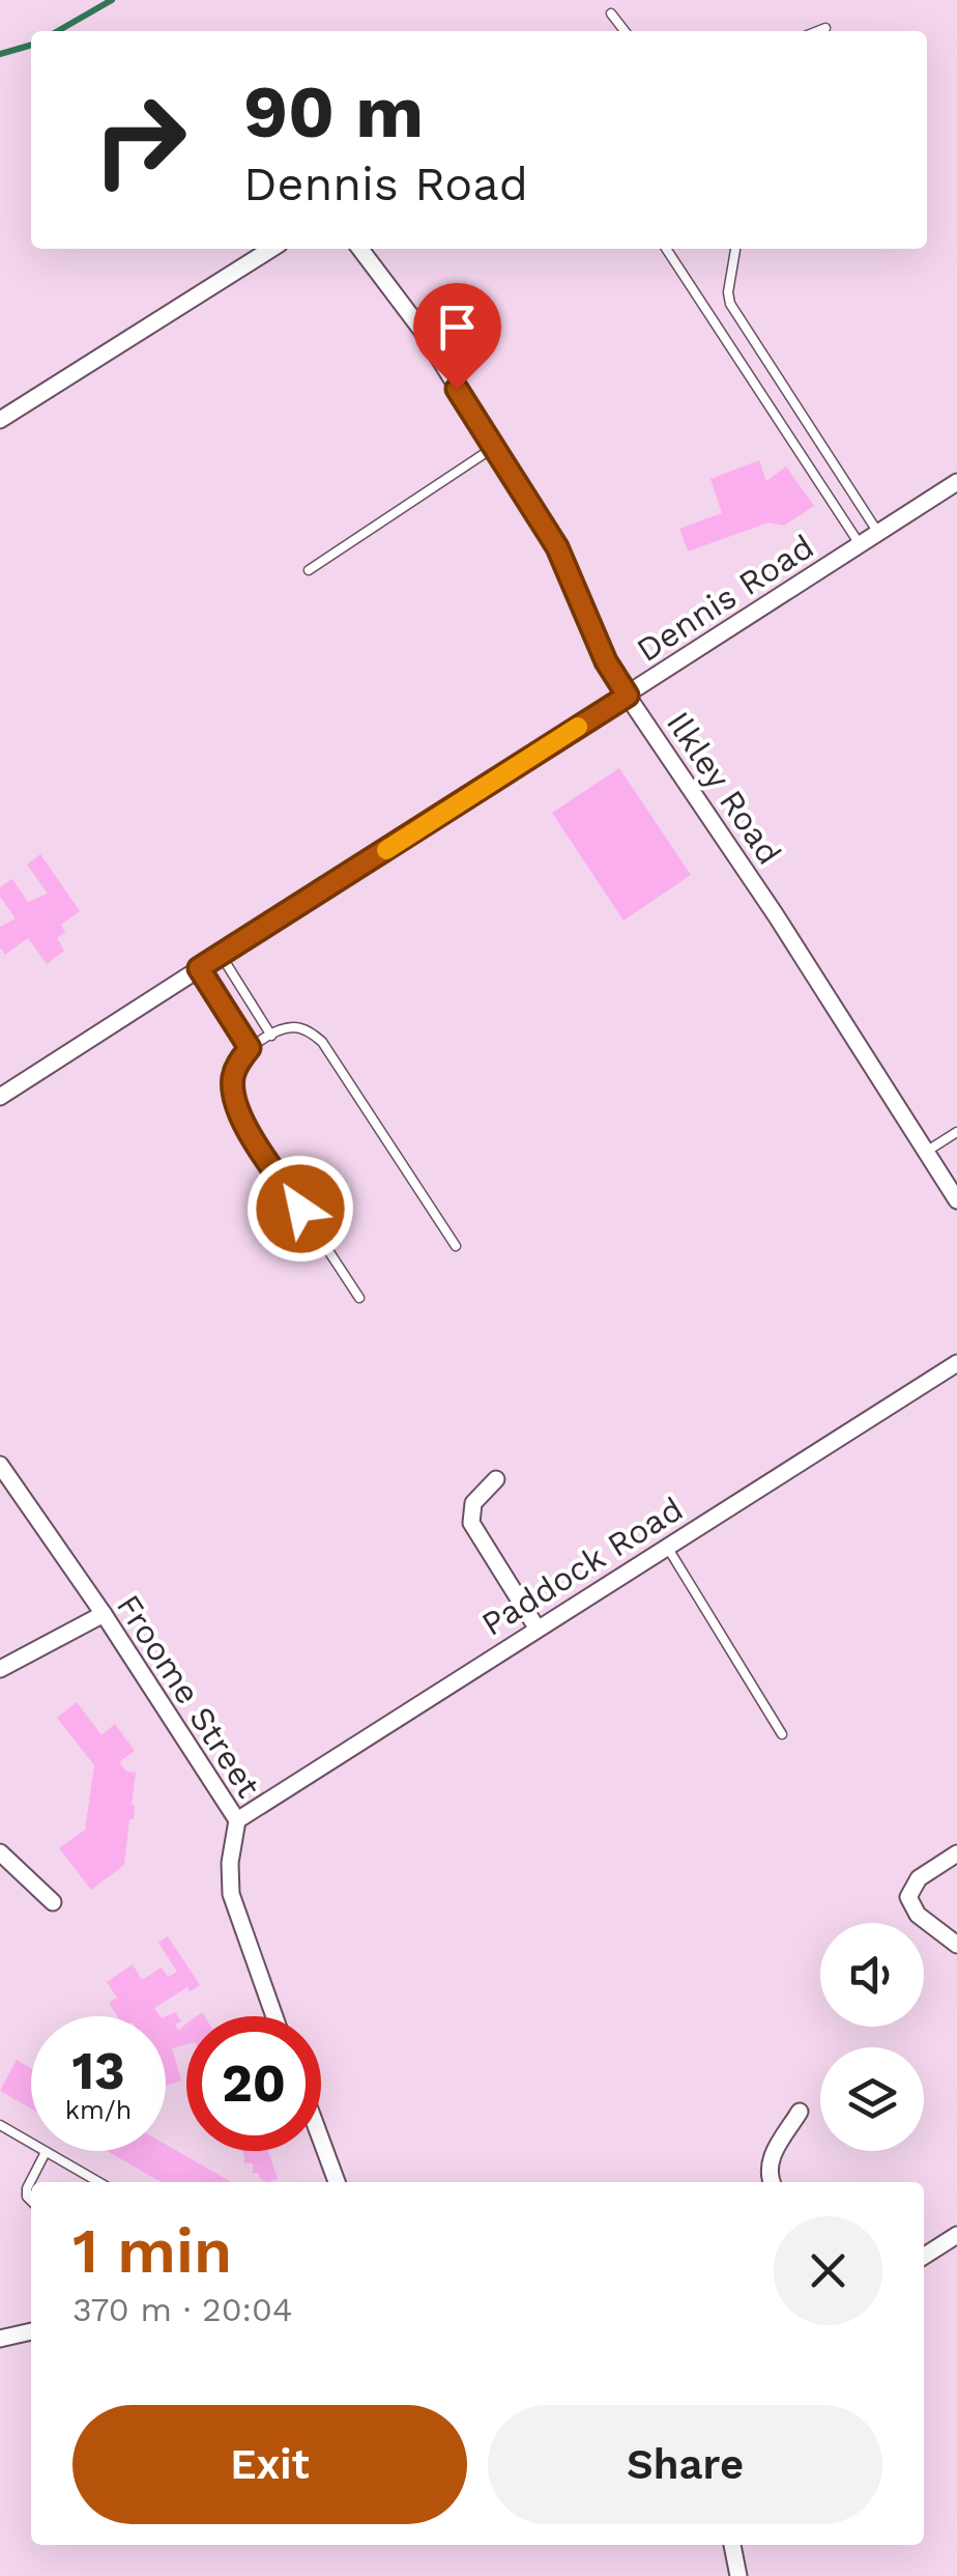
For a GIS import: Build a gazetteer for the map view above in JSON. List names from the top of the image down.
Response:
{
  "streets": {
    "street": [
      "Dennis Road",
      "Ilkley Road",
      "Paddock Road",
      "Froome Street"
    ]
  },
  "crossings": [
    ["Dennis Road", "Ilkley Road"],
    ["Paddock Road", "Froome Street"]
  ],
  "page": {
    "turn": ["90 m", "Dennis Road"],
    "speed": "13 km/h",
    "limit": "20",
    "heading": ["1 min", "370 m · 20:04"],
    "buttons": ["Exit", "Share"]
  }
}
